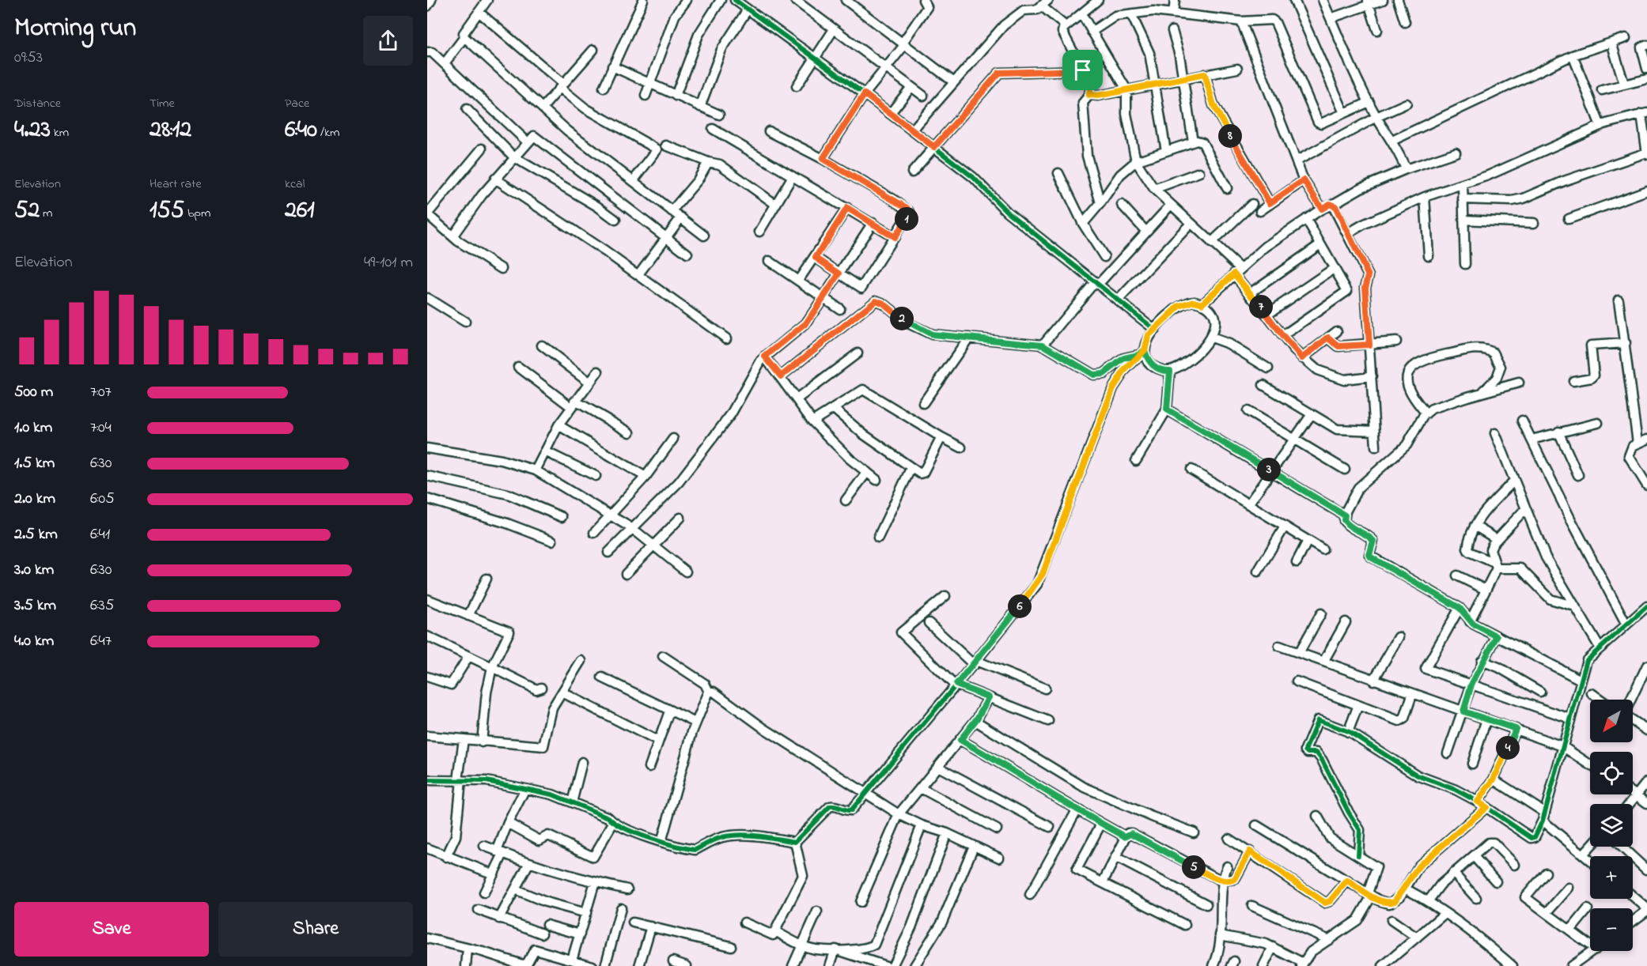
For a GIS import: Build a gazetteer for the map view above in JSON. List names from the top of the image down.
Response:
{
  "north": "bottom left",
  "page": {
    "heading": ["Morning run", "09:53"],
    "stats": [
      ["Distance", "4.23 km"],
      ["Time", "28:12"],
      ["Pace", "6:40 /km"],
      ["Elevation", "52 m"],
      ["Heart rate", "155 bpm"],
      ["kcal", "261"]
    ],
    "pins": [
      "8",
      "1",
      "7",
      "2",
      "3",
      "6",
      "4",
      "5"
    ],
    "chart": ["Elevation", "49–101 m"],
    "list": [
      {
        "name": "500 m",
        "note": "7:07"
      },
      {
        "name": "1.0 km",
        "note": "7:04"
      },
      {
        "name": "1.5 km",
        "note": "6:30"
      },
      {
        "name": "2.0 km",
        "note": "6:05"
      },
      {
        "name": "2.5 km",
        "note": "6:41"
      },
      {
        "name": "3.0 km",
        "note": "6:30"
      },
      {
        "name": "3.5 km",
        "note": "6:35"
      },
      {
        "name": "4.0 km",
        "note": "6:47"
      }
    ],
    "map_buttons": ["+", "−"],
    "buttons": ["Save", "Share"]
  }
}
